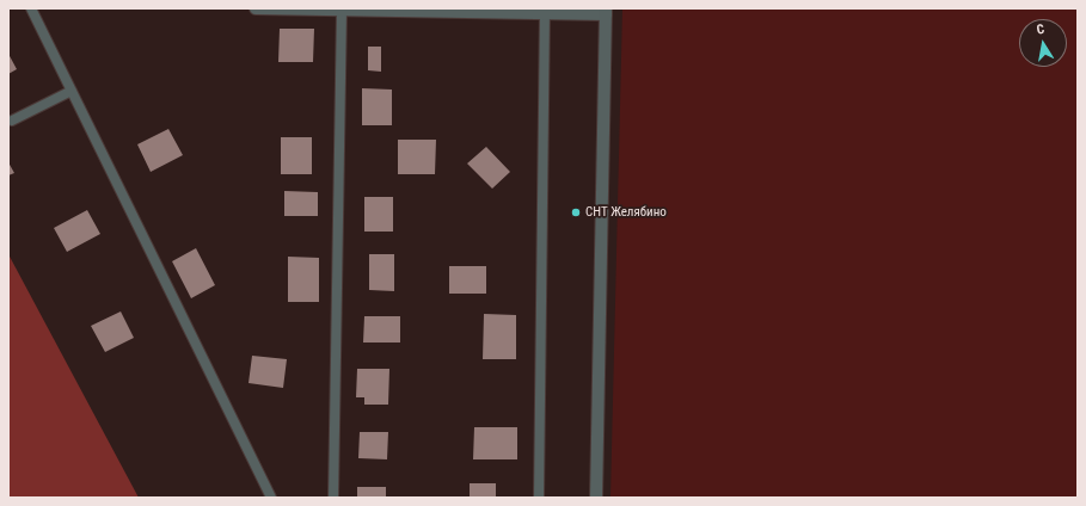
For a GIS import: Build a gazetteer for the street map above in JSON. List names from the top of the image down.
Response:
{
  "places": ["СНТ Желябино"],
  "north": "top"
}
